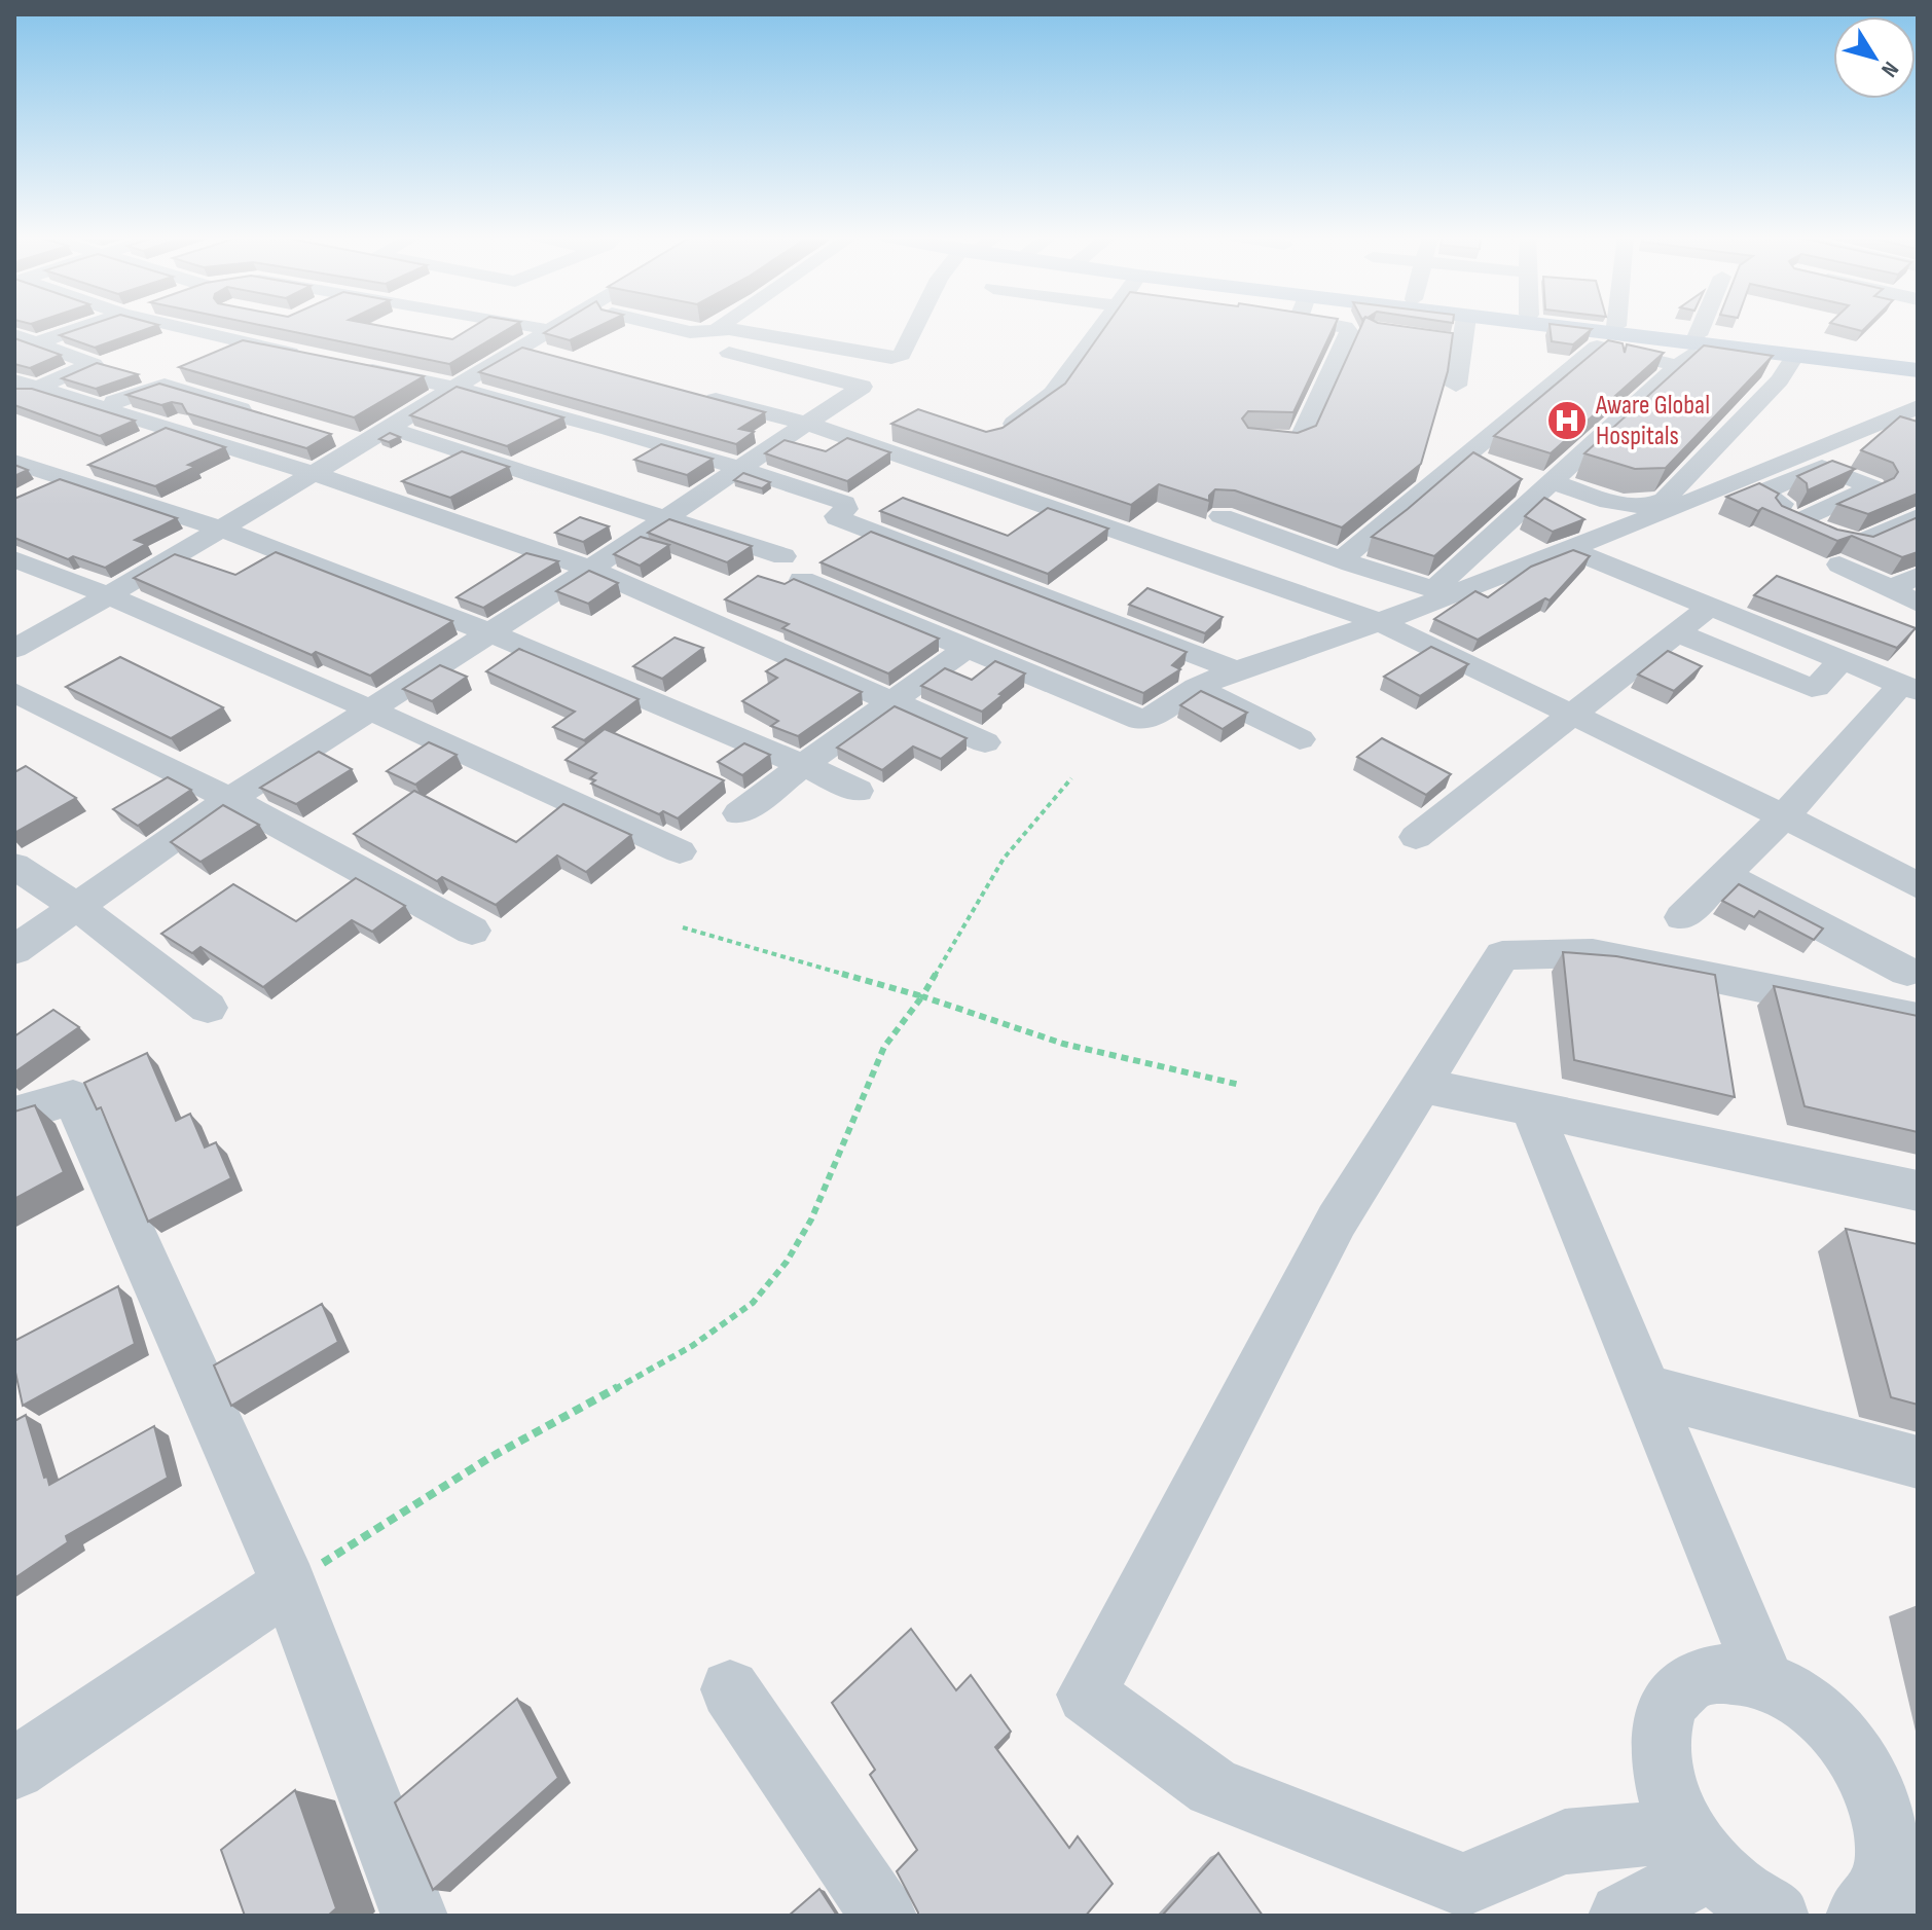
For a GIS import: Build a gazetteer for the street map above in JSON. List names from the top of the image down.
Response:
{
  "places": {
    "hospital": ["Aware Global Hospitals"]
  },
  "north": "bottom right"
}
